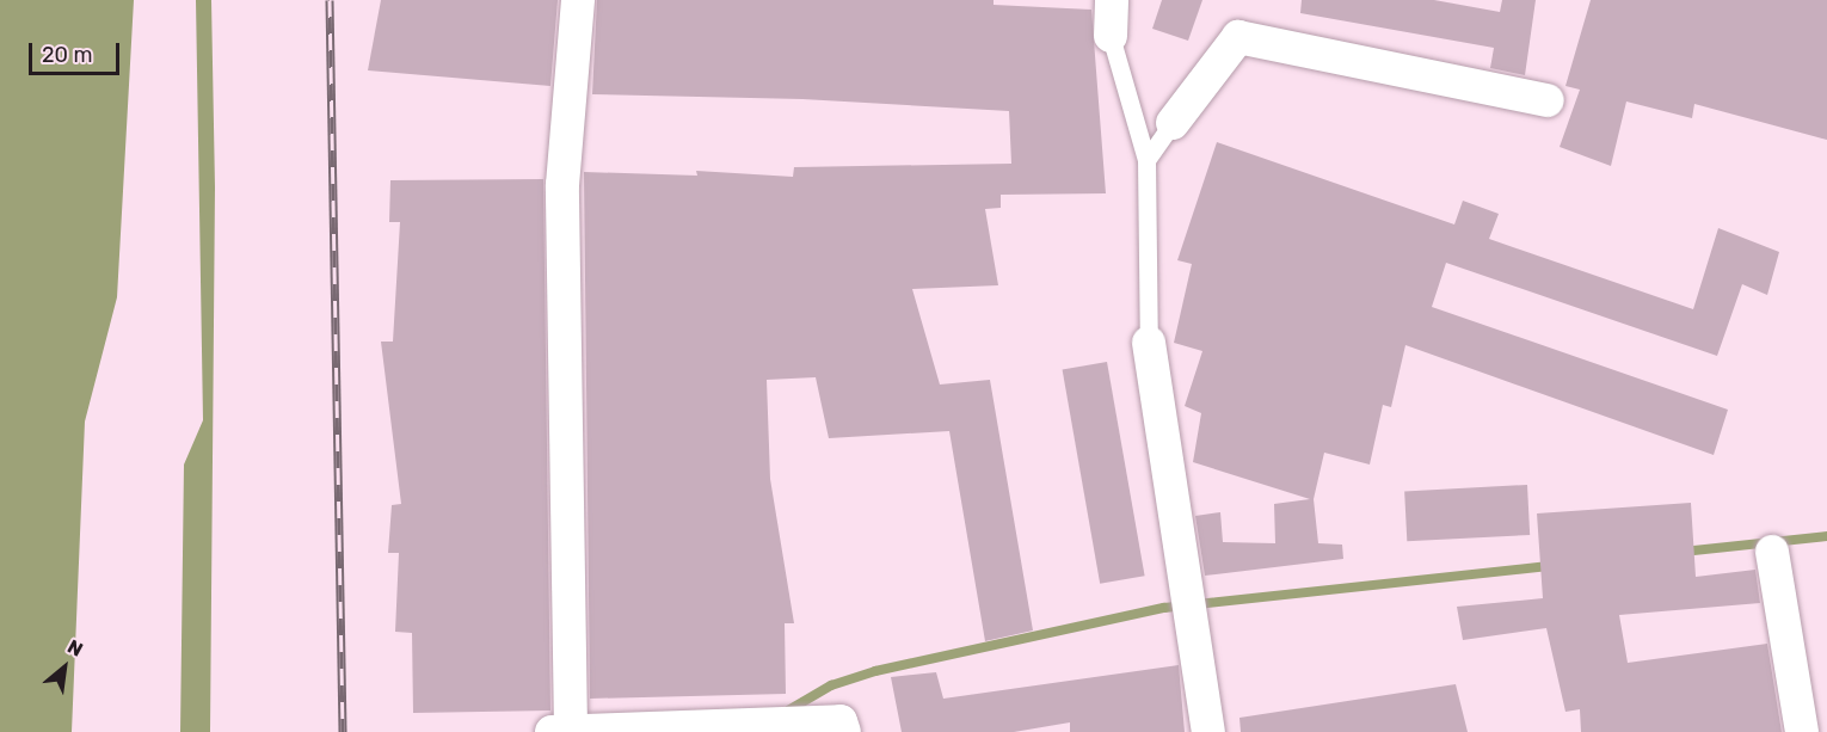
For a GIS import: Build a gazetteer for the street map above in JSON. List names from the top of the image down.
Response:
{
  "scale_bar": "20 m",
  "north": "top right"
}
